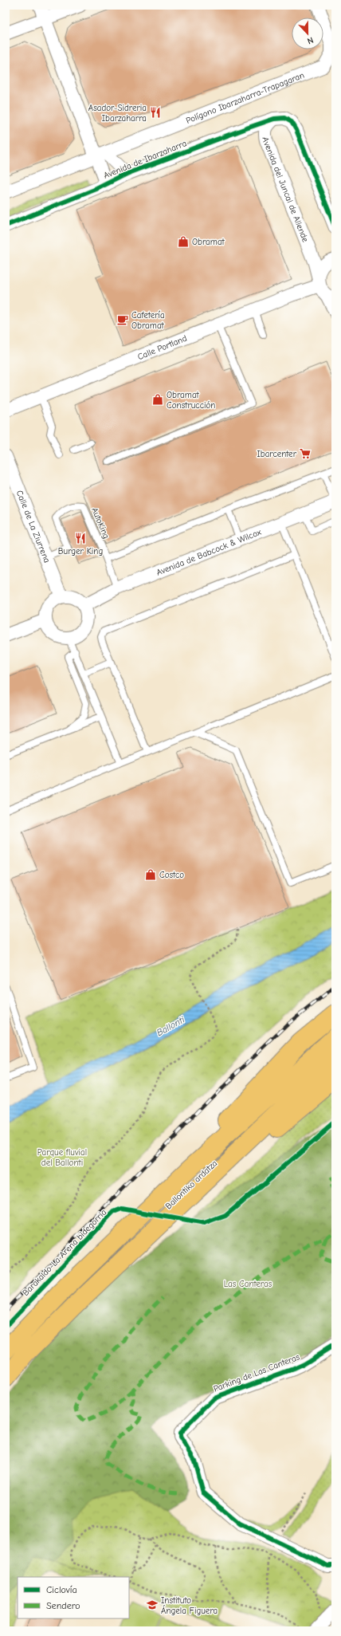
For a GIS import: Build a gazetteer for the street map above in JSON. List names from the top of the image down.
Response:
{
  "streets": {
    "main road": ["Ballontiko ardatza"],
    "street": [
      "Polígono Ibarzaharra-Trapagaran",
      "Avenida de Ibarzaharra",
      "Avenida del Juncal de Allende",
      "Calle Portland",
      "Calle de La Ziurrena",
      "Avenida de Babcock & Wilcox",
      "Parking de Las Canteras"
    ],
    "lane": ["AutoKing"],
    "cycle path": ["Barakaldo-La Arena bidegorria"]
  },
  "crossings": [
    ["Avenida de Ibarzaharra", "Avenida del Juncal de Allende"],
    ["Avenida del Juncal de Allende", "Calle Portland"],
    ["AutoKing", "Calle de La Ziurrena"],
    ["Calle de La Ziurrena", "Avenida de Babcock & Wilcox"]
  ],
  "water": ["Ballonti"],
  "parks": ["Parque fluvial del Ballonti", "Las Canteras"],
  "places": {
    "restaurant": ["Asador-Sidreria Ibarzaharra", "Burger King"],
    "shop": ["Obramat", "Obramat Construcción", "Costco"],
    "cafe": ["Cafetería Obramat"],
    "supermarket": ["Ibarcenter"],
    "school or university": ["Instituto Ángela Figuera"]
  },
  "legend": ["Ciclovía", "Sendero"],
  "north": "bottom"
}
